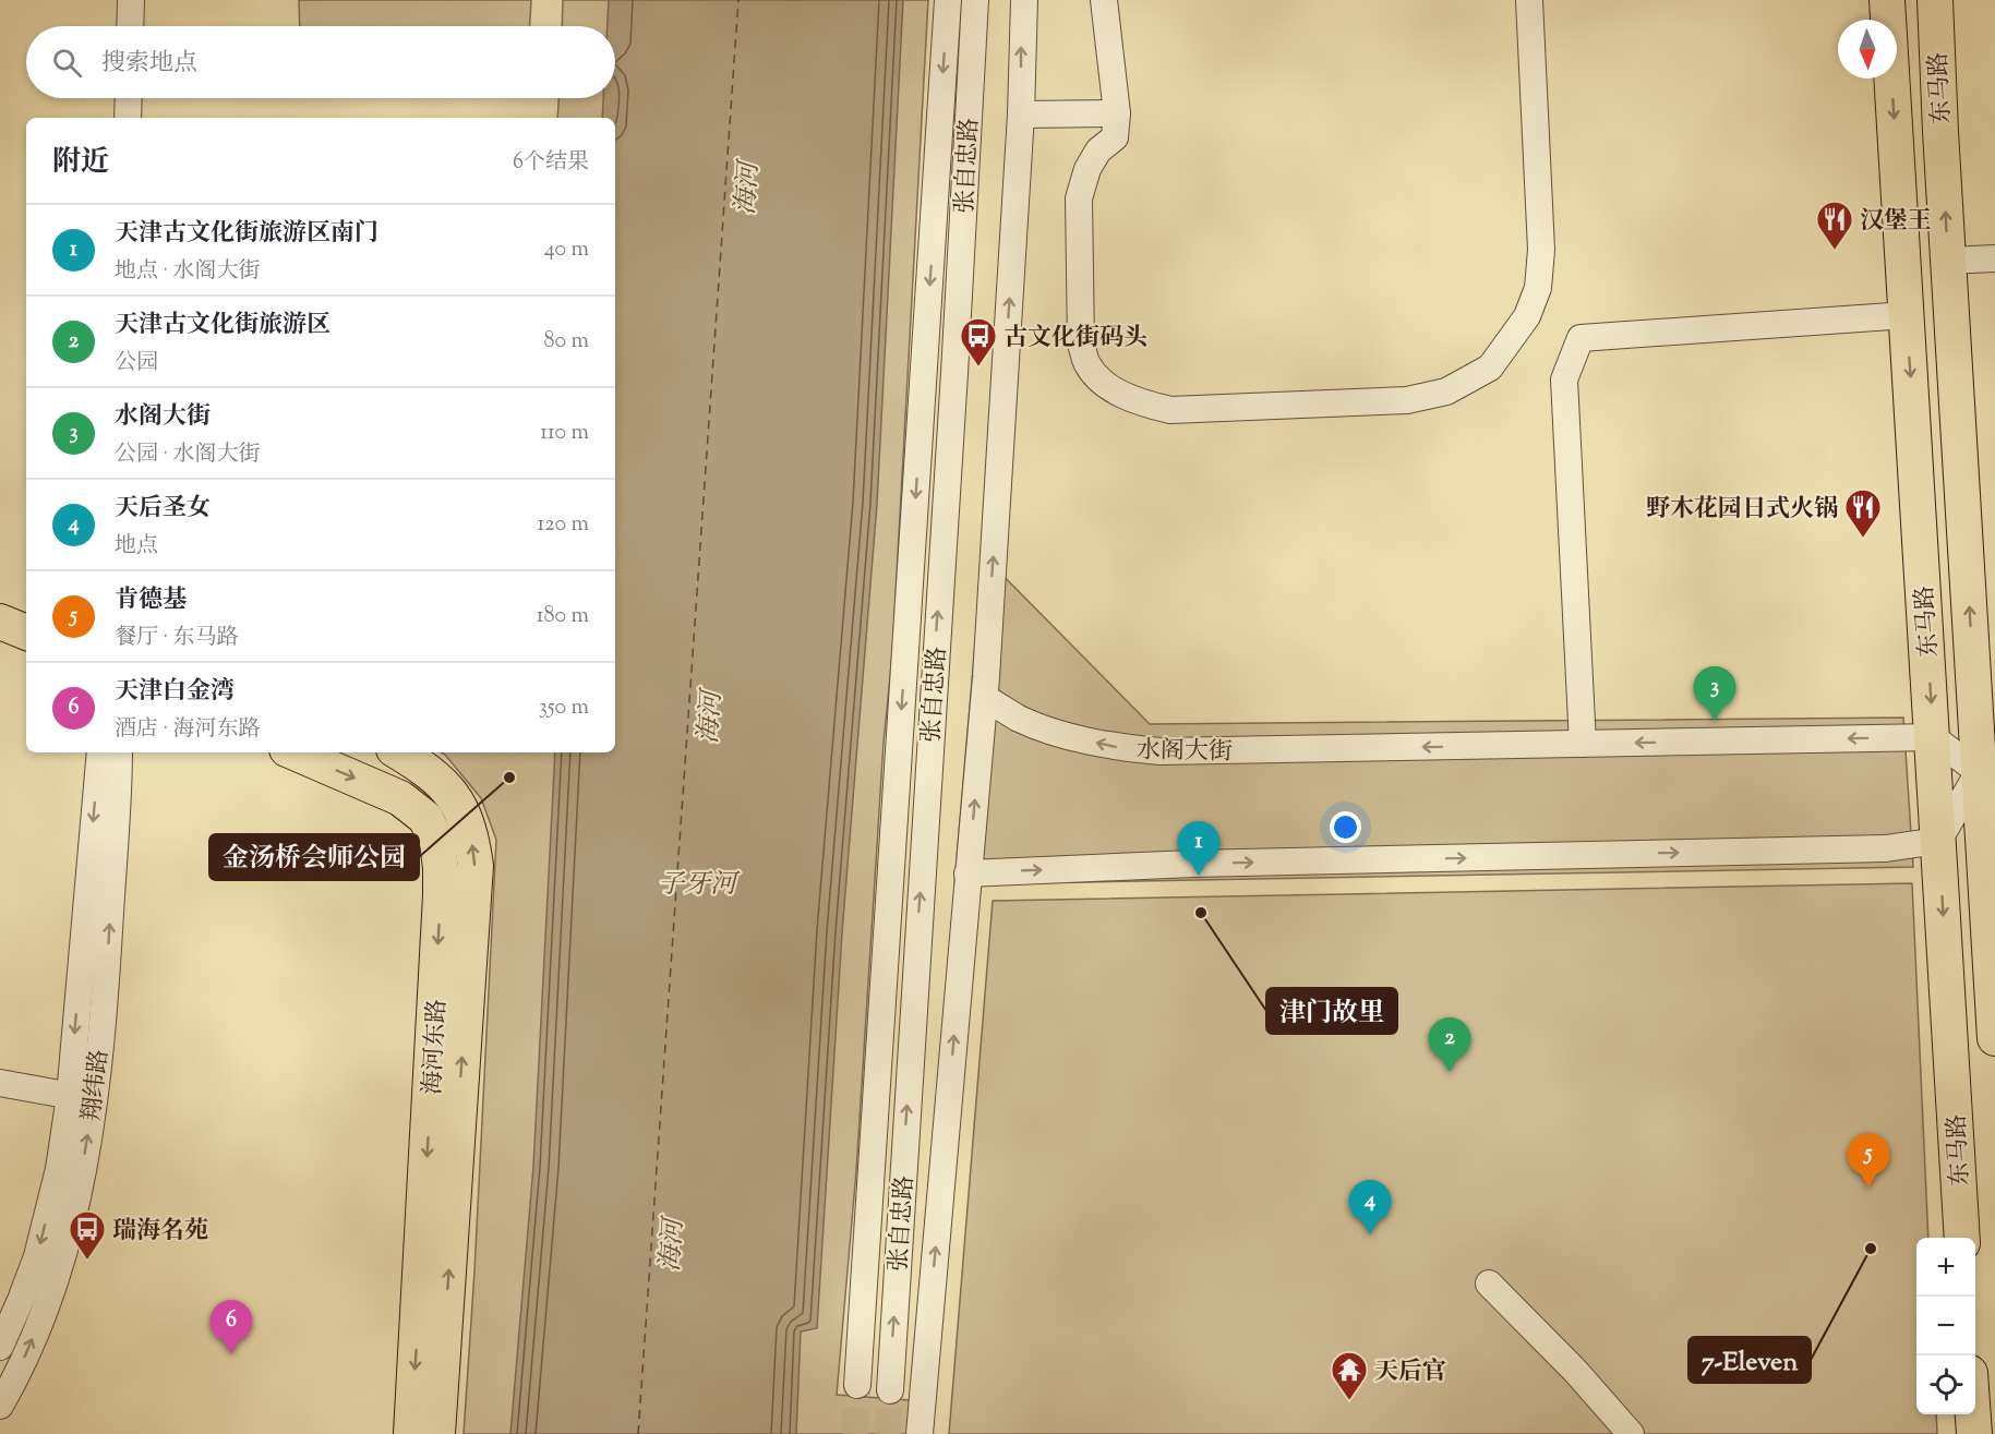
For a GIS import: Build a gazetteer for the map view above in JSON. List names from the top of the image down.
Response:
{
  "streets": {
    "main road": ["东马路", "海河东路"],
    "street": ["张自忠路", "水阁大街", "翔纬路"]
  },
  "crossings": [
    ["东马路", "水阁大街"]
  ],
  "water": ["海河", "子牙河"],
  "places": {
    "restaurant": ["汉堡王", "野木花园日式火锅"],
    "bus stop": ["古文化街码头", "瑞海名苑"],
    "other": ["金汤桥会师公园", "津门故里", "7-Eleven"],
    "temple": ["天后官"]
  },
  "north": "bottom",
  "page": {
    "search": "搜索地点",
    "heading": ["附近", "6个结果"],
    "list": [
      {
        "mark": "1",
        "name": "天津古文化街旅游区南门",
        "note": "地点 · 水阁大街",
        "value": "40 m"
      },
      {
        "mark": "2",
        "name": "天津古文化街旅游区",
        "note": "公园",
        "value": "80 m"
      },
      {
        "mark": "3",
        "name": "水阁大街",
        "note": "公园 · 水阁大街",
        "value": "110 m"
      },
      {
        "mark": "4",
        "name": "天后圣女",
        "note": "地点",
        "value": "120 m"
      },
      {
        "mark": "5",
        "name": "肯德基",
        "note": "餐厅 · 东马路",
        "value": "180 m"
      },
      {
        "mark": "6",
        "name": "天津白金湾",
        "note": "酒店 · 海河东路",
        "value": "350 m"
      }
    ],
    "pins": [
      "3",
      "1",
      "2",
      "5",
      "4",
      "6"
    ],
    "map_buttons": ["+", "−"]
  }
}
